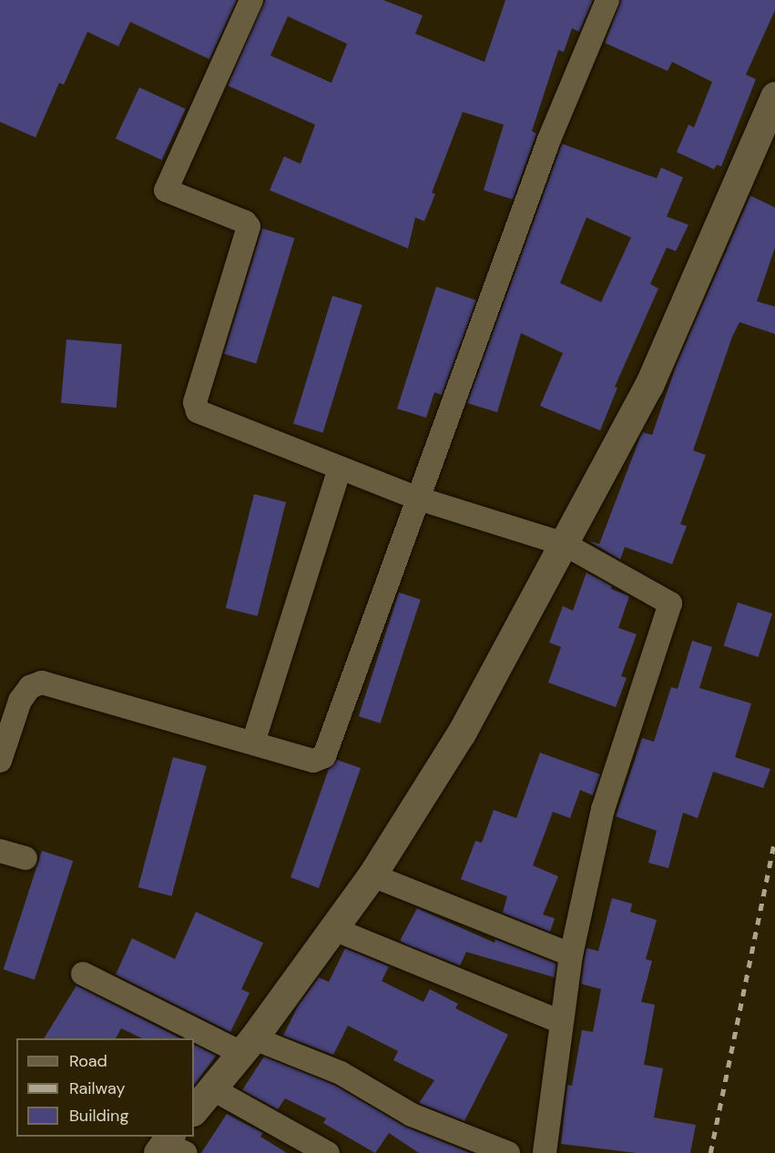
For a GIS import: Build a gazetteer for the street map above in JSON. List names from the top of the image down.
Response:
{
  "legend": ["Road", "Railway", "Building"]
}
